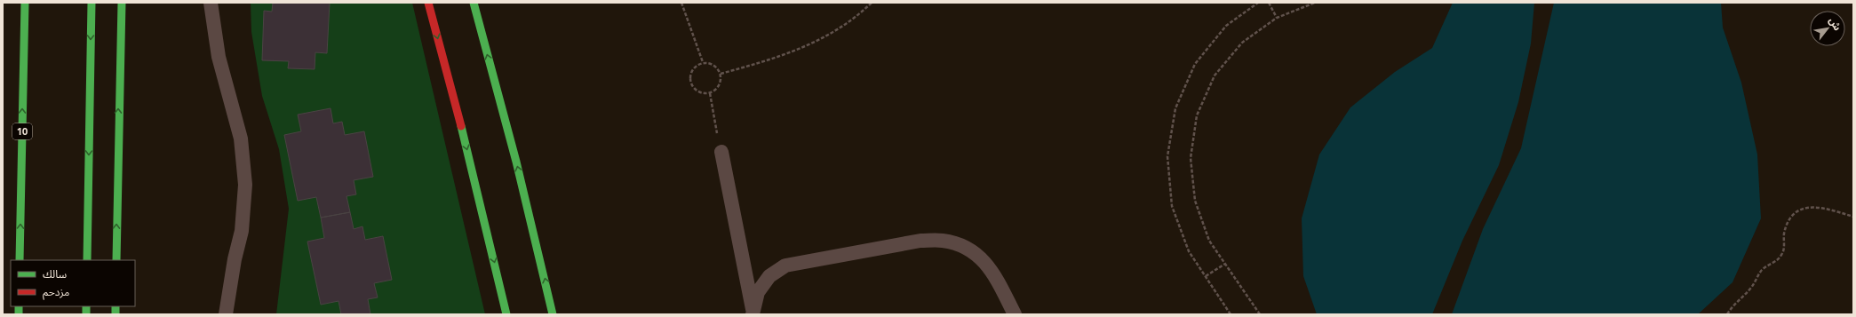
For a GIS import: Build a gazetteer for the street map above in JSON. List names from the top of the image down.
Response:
{
  "streets": {
    "main road": ["10"]
  },
  "legend": ["سالك", "مزدحم"],
  "north": "top right"
}
